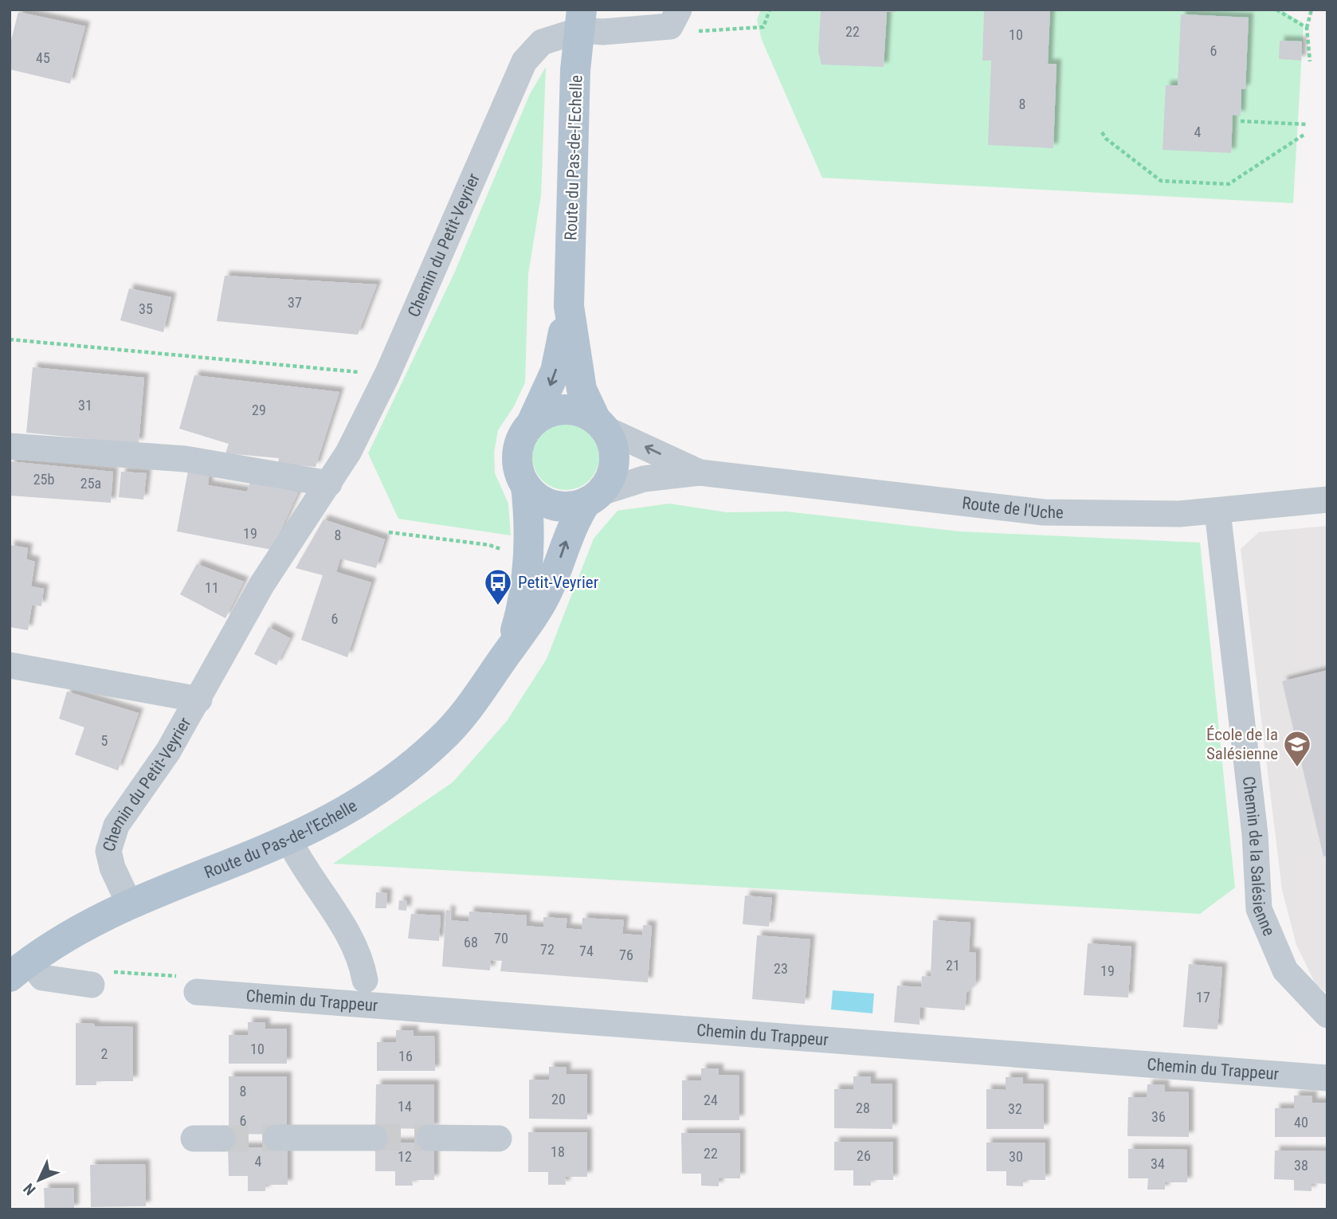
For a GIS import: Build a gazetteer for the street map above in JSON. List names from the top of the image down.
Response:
{
  "streets": {
    "main road": ["Route du Pas-de-l'Echelle"],
    "street": [
      "Chemin du Petit-Veyrier",
      "Route de l'Uche",
      "Chemin de la Salésienne",
      "Chemin du Trappeur"
    ]
  },
  "crossings": [
    ["Route du Pas-de-l'Echelle", "Chemin du Petit-Veyrier"],
    ["Route du Pas-de-l'Echelle", "Route de l'Uche"],
    ["Route de l'Uche", "Chemin de la Salésienne"]
  ],
  "places": {
    "bus stop": ["Petit-Veyrier"],
    "school or university": ["École de la Salésienne"]
  },
  "house_numbers": [
    "22",
    "10",
    "6",
    "45",
    "8",
    "4",
    "37",
    "35",
    "31",
    "29",
    "25b",
    "25a",
    "19",
    "8",
    "11",
    "6",
    "5",
    "70",
    "68",
    "72",
    "74",
    "76",
    "21",
    "23",
    "19",
    "17",
    "10",
    "2",
    "16",
    "8",
    "20",
    "24",
    "14",
    "28",
    "32",
    "36",
    "6",
    "40",
    "18",
    "22",
    "26",
    "12",
    "30",
    "4",
    "34",
    "38"
  ],
  "north": "bottom left"
}
